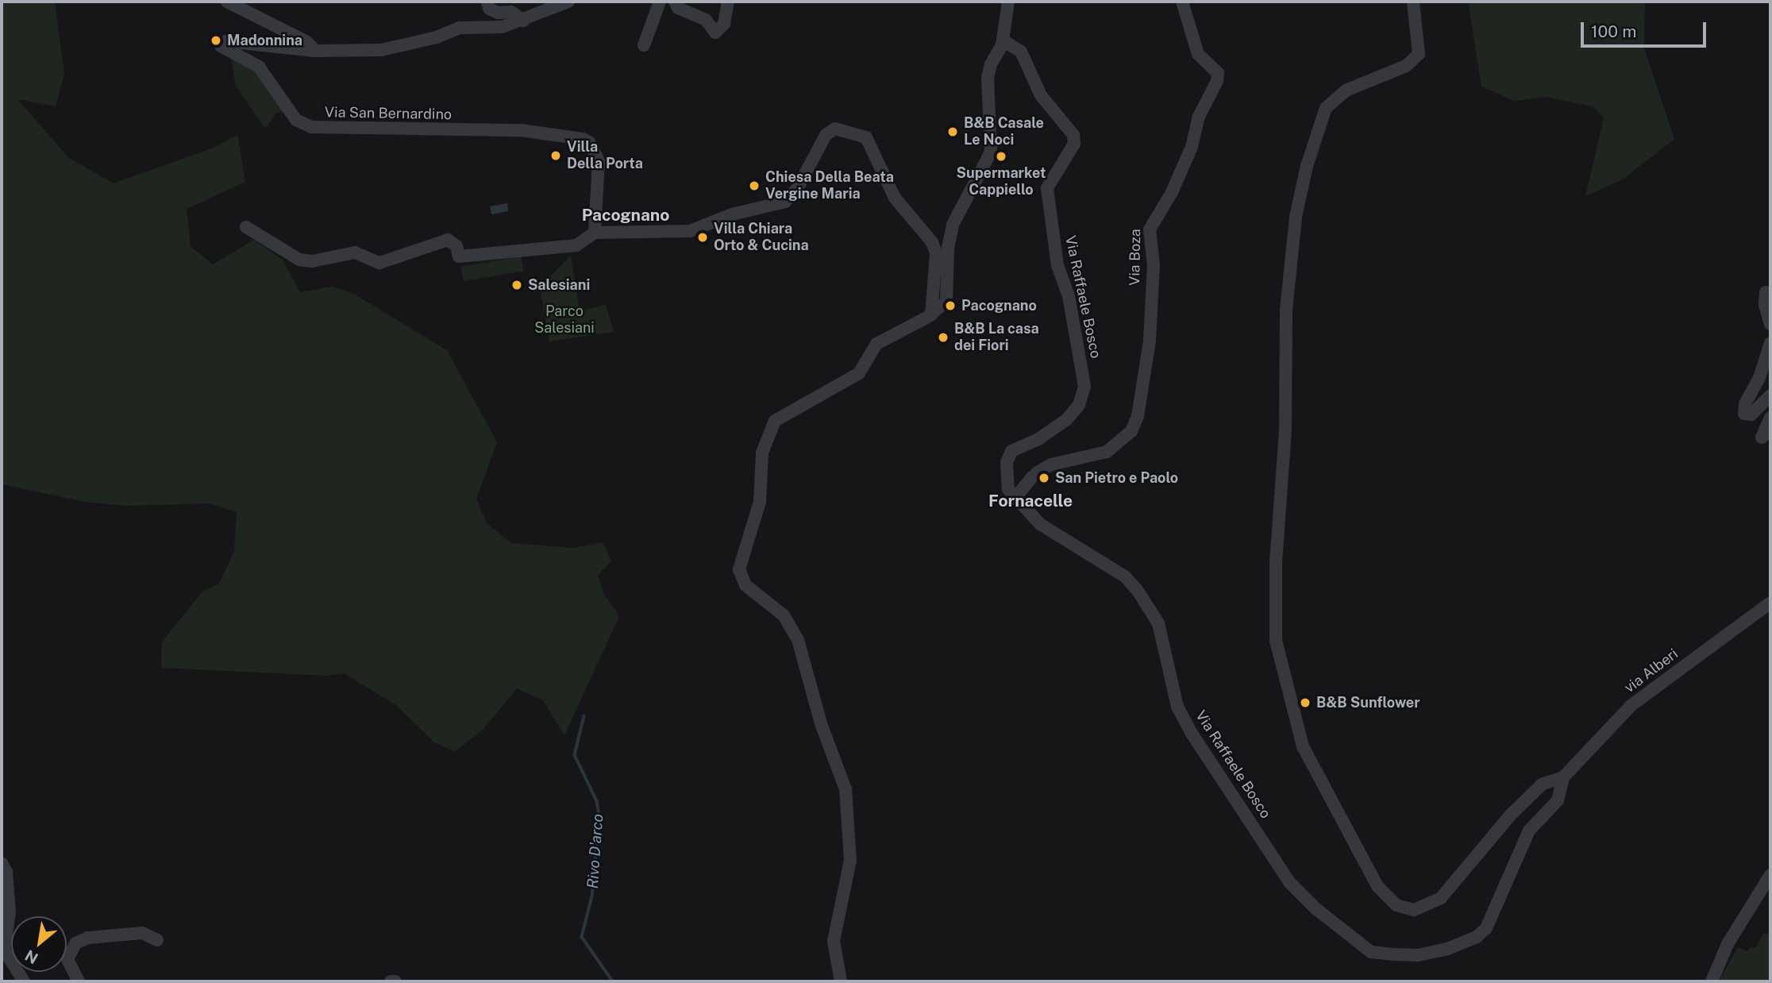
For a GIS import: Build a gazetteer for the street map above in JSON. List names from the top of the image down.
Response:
{
  "streets": {
    "street": [
      "Via San Bernardino",
      "Via Boza",
      "Via Raffaele Bosco",
      "via Alberi"
    ]
  },
  "crossings": [
    ["Via Boza", "Via Raffaele Bosco"],
    ["Via Raffaele Bosco", "via Alberi"]
  ],
  "districts": ["Pacognano", "Fornacelle"],
  "water": ["Rivo D'arco"],
  "parks": ["Parco Salesiani"],
  "places": [
    "Madonnina",
    "B&B Casale Le Noci",
    "Villa Della Porta",
    "Supermarket Cappiello",
    "Chiesa Della Beata Vergine Maria",
    "Villa Chiara Orto & Cucina",
    "Salesiani",
    "Pacognano",
    "B&B La casa dei Fiori",
    "San Pietro e Paolo",
    "B&B Sunflower"
  ],
  "scale_bar": "100 m",
  "north": "bottom left"
}
